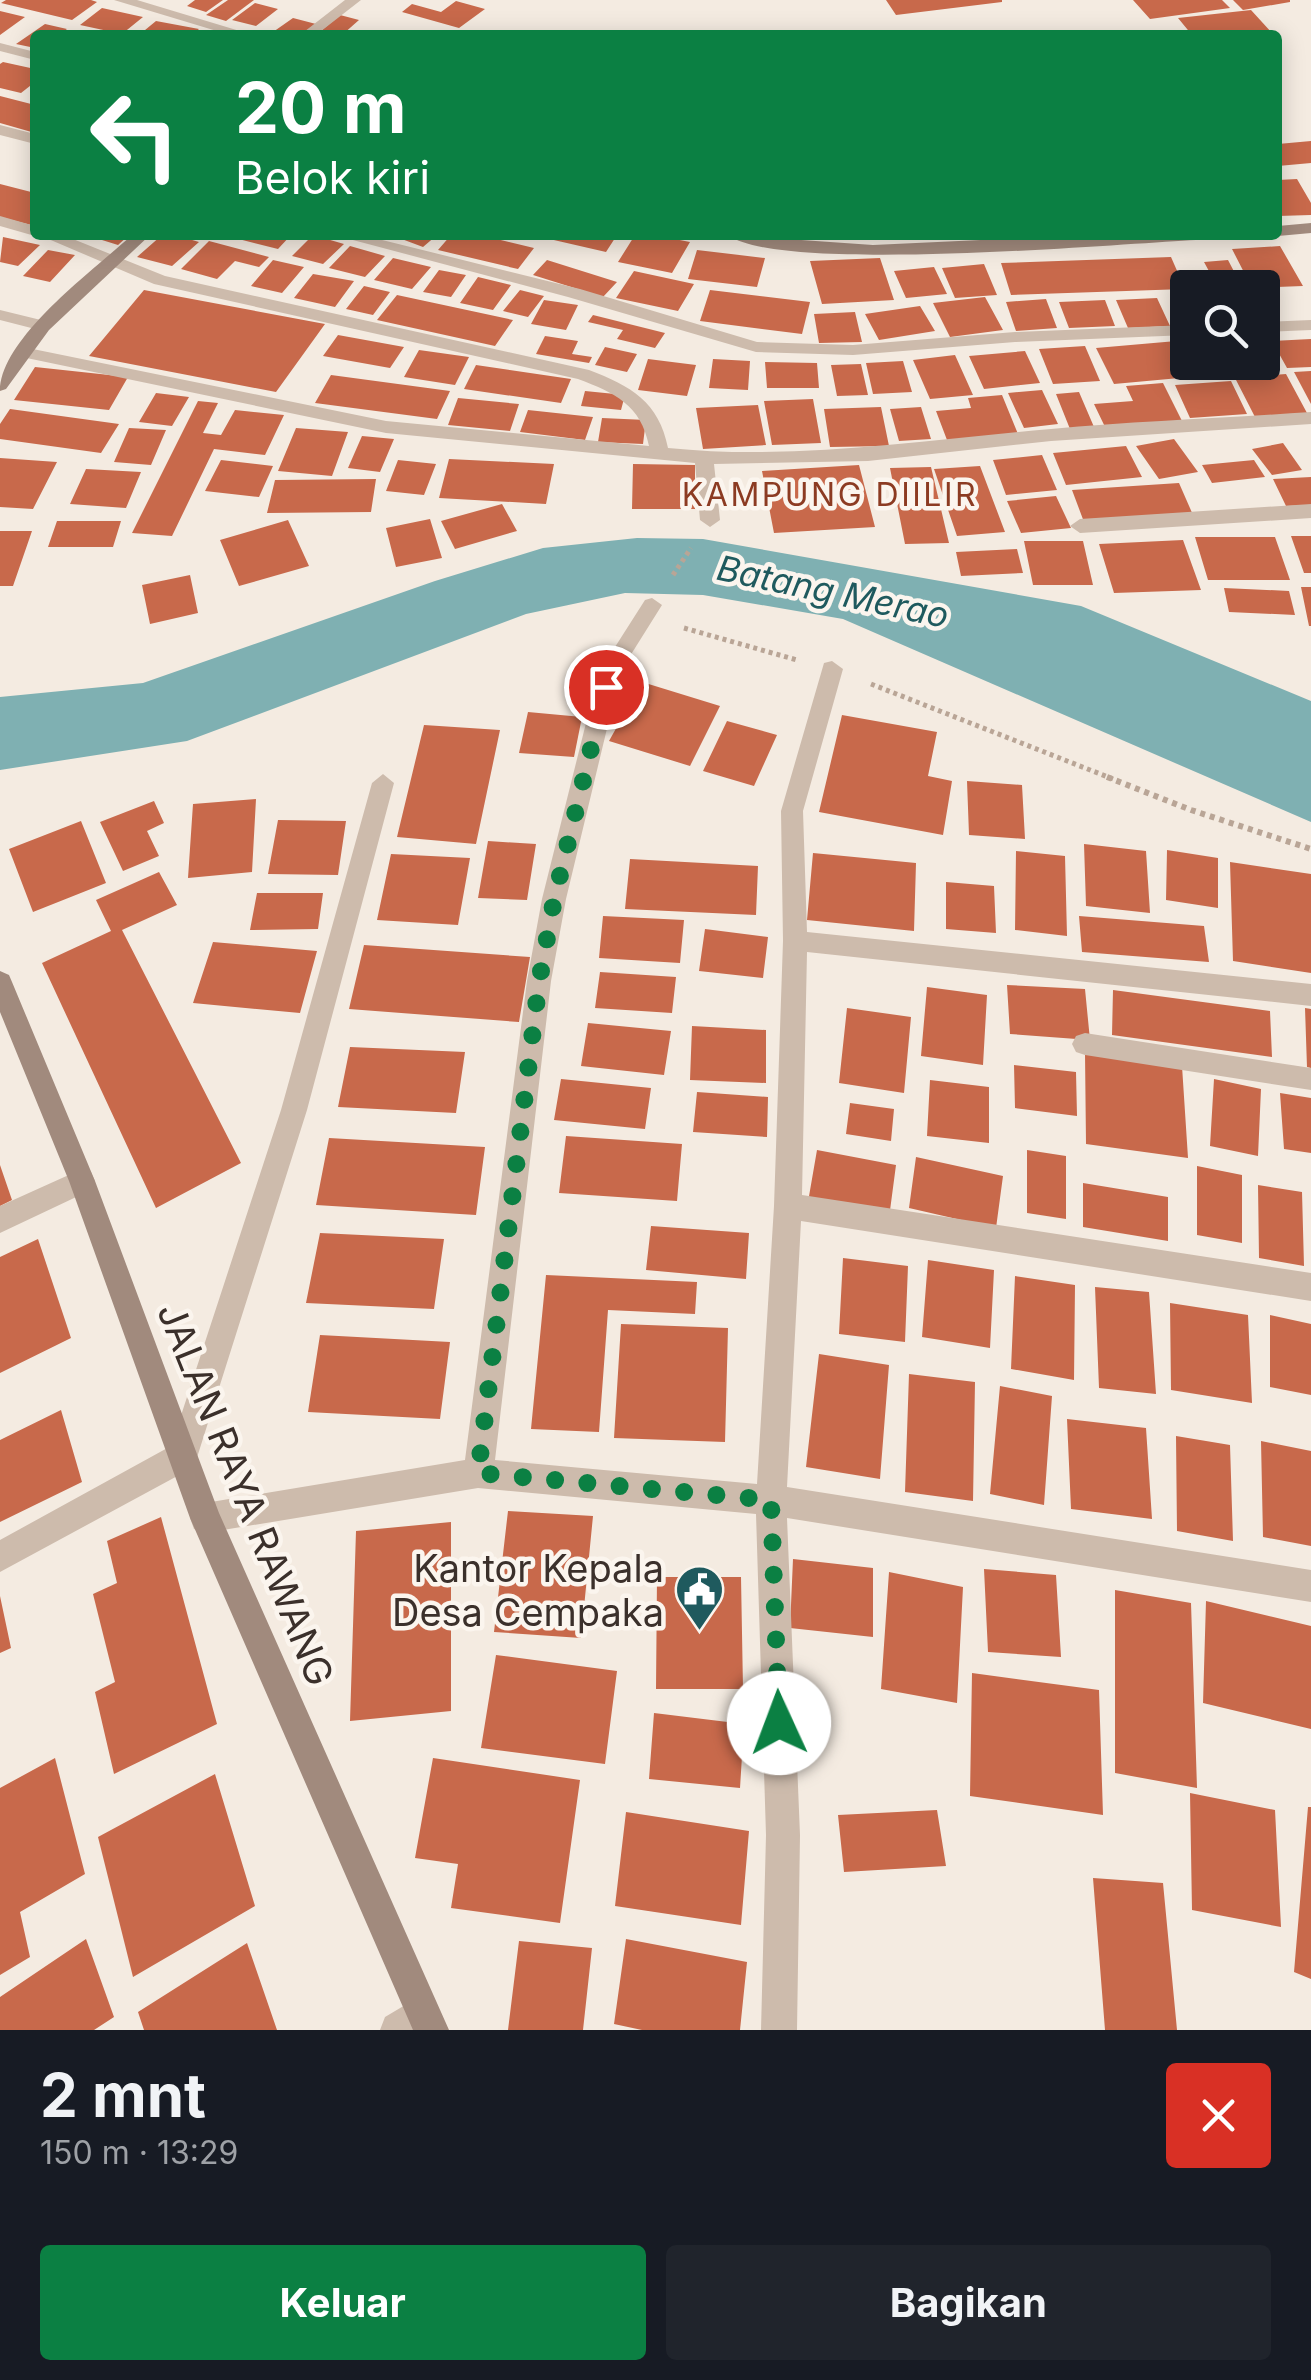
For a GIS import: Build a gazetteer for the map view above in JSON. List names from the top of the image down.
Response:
{
  "streets": {
    "street": ["JALAN RAYA RAWANG"]
  },
  "districts": ["KAMPUNG DIILIR"],
  "water": ["Batang Merao"],
  "places": {
    "public building": ["Kantor Kepala Desa Cempaka"]
  },
  "page": {
    "turn": ["20 m", "Belok kiri"],
    "heading": ["2 mnt", "150 m · 13:29"],
    "buttons": ["Keluar", "Bagikan"]
  }
}
